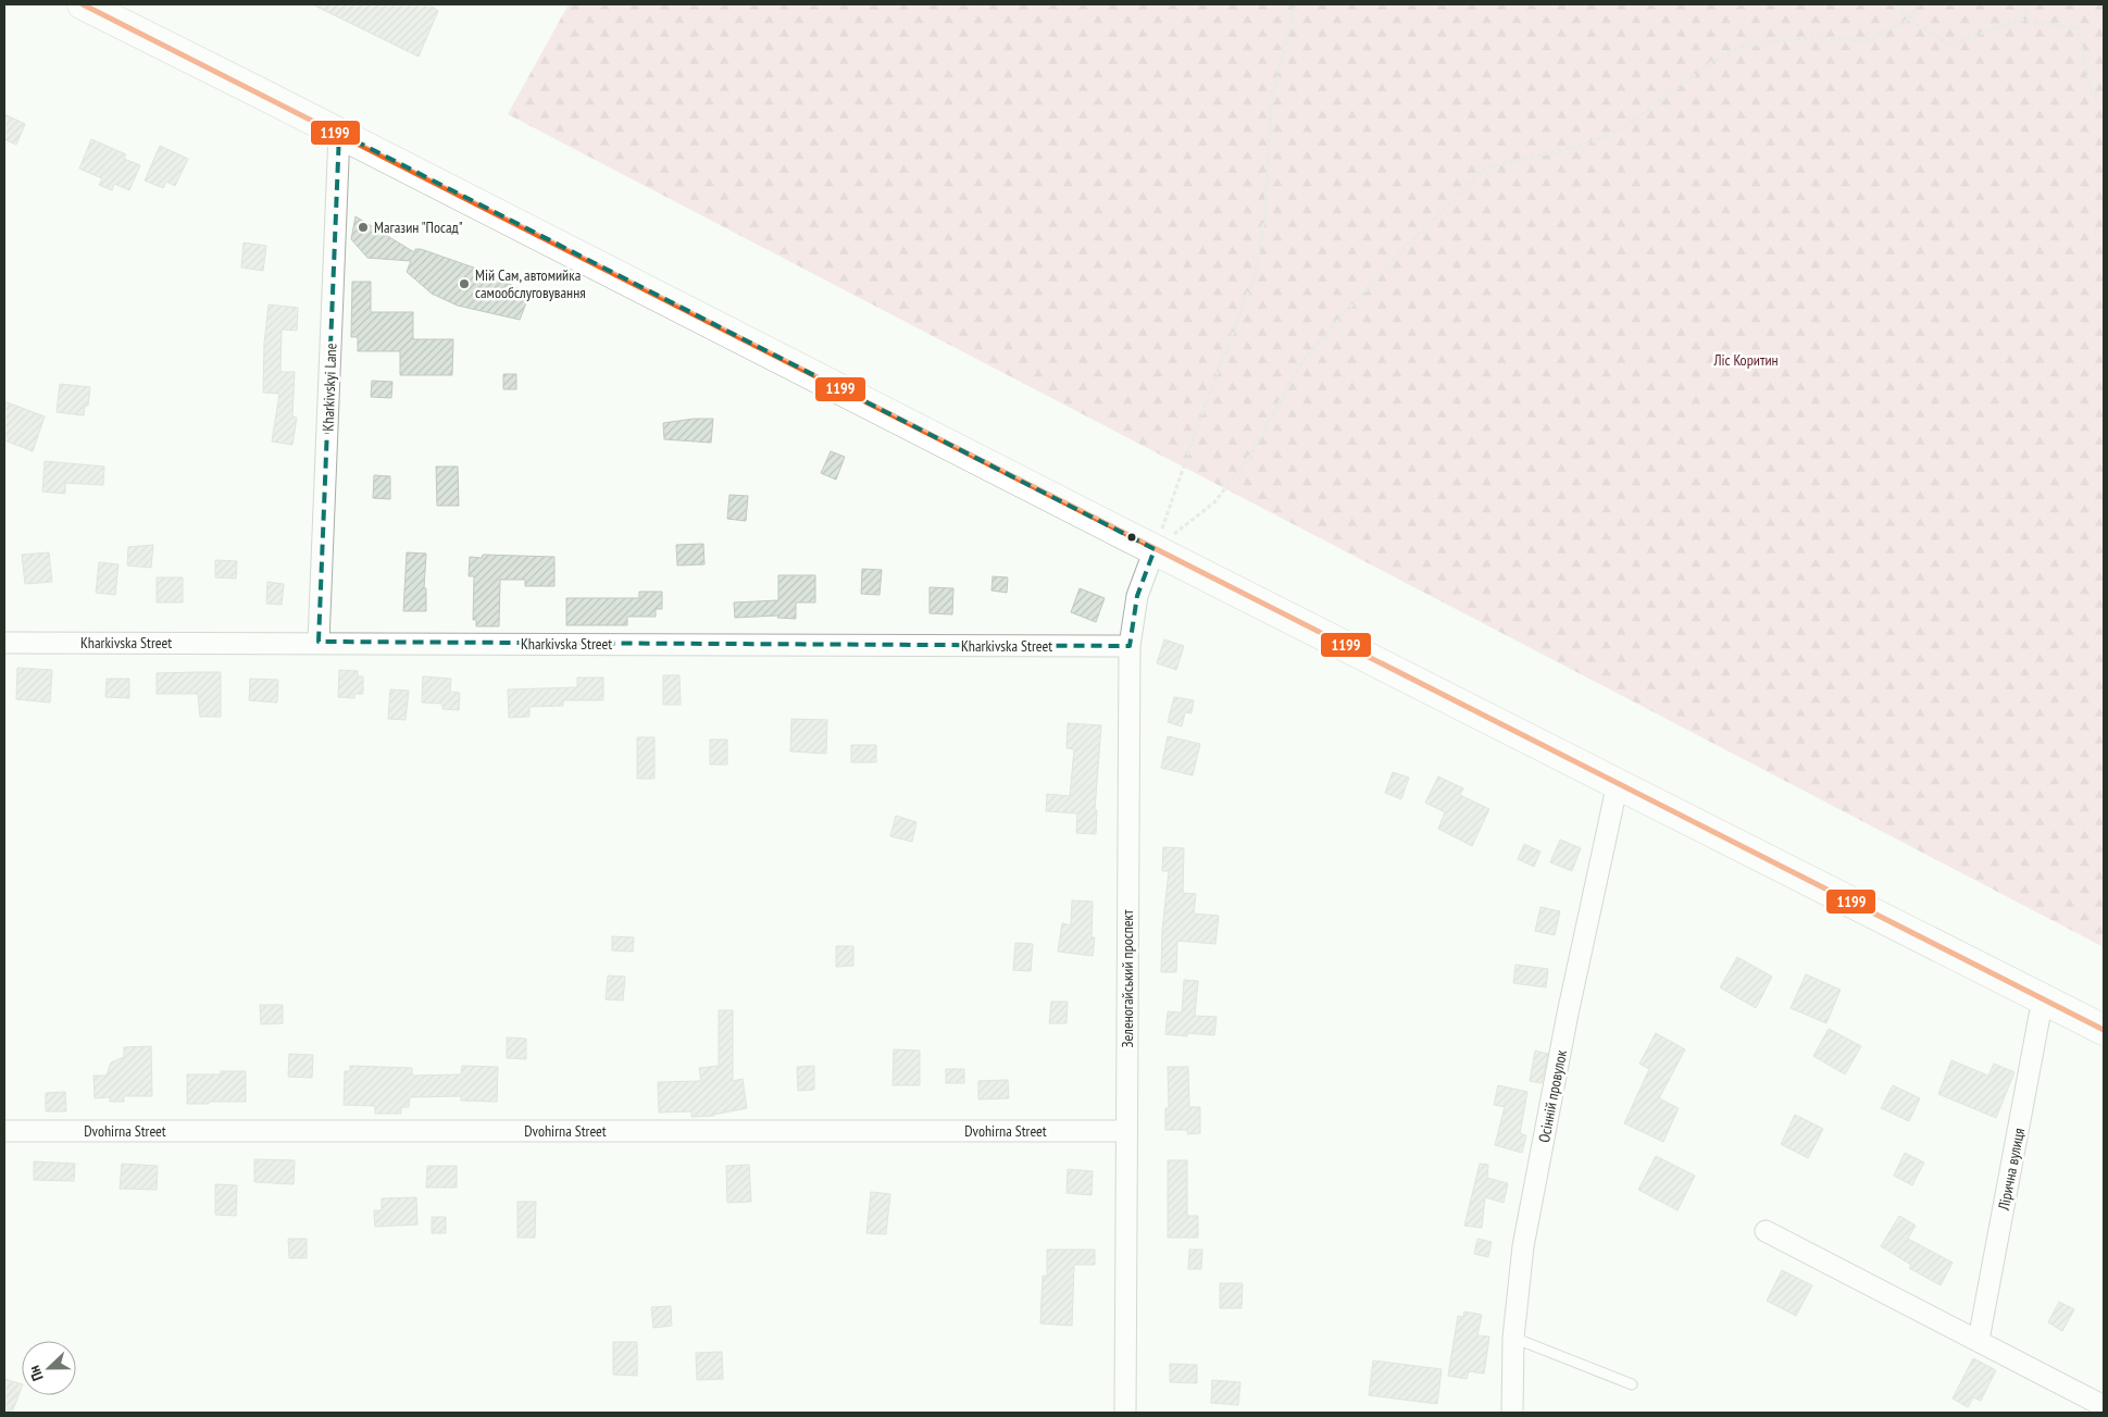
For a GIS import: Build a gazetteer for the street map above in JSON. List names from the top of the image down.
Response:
{
  "streets": {
    "street": [
      "Kharkivskyi Lane",
      "Kharkivska Street",
      "Зеленогайський проспект",
      "Осінній провулок",
      "Dvohirna Street",
      "Лірична вулиця"
    ]
  },
  "crossings": [
    ["Kharkivskyi Lane", "Kharkivska Street"],
    ["Kharkivska Street", "Зеленогайський проспект"],
    ["Зеленогайський проспект", "Dvohirna Street"]
  ],
  "parks": ["Ліс Коритин"],
  "places": ["Магазин \"Посад\"", "Мій Сам, автомийка самообслуговування"],
  "lines": ["transit line 1199"],
  "north": "left"
}
